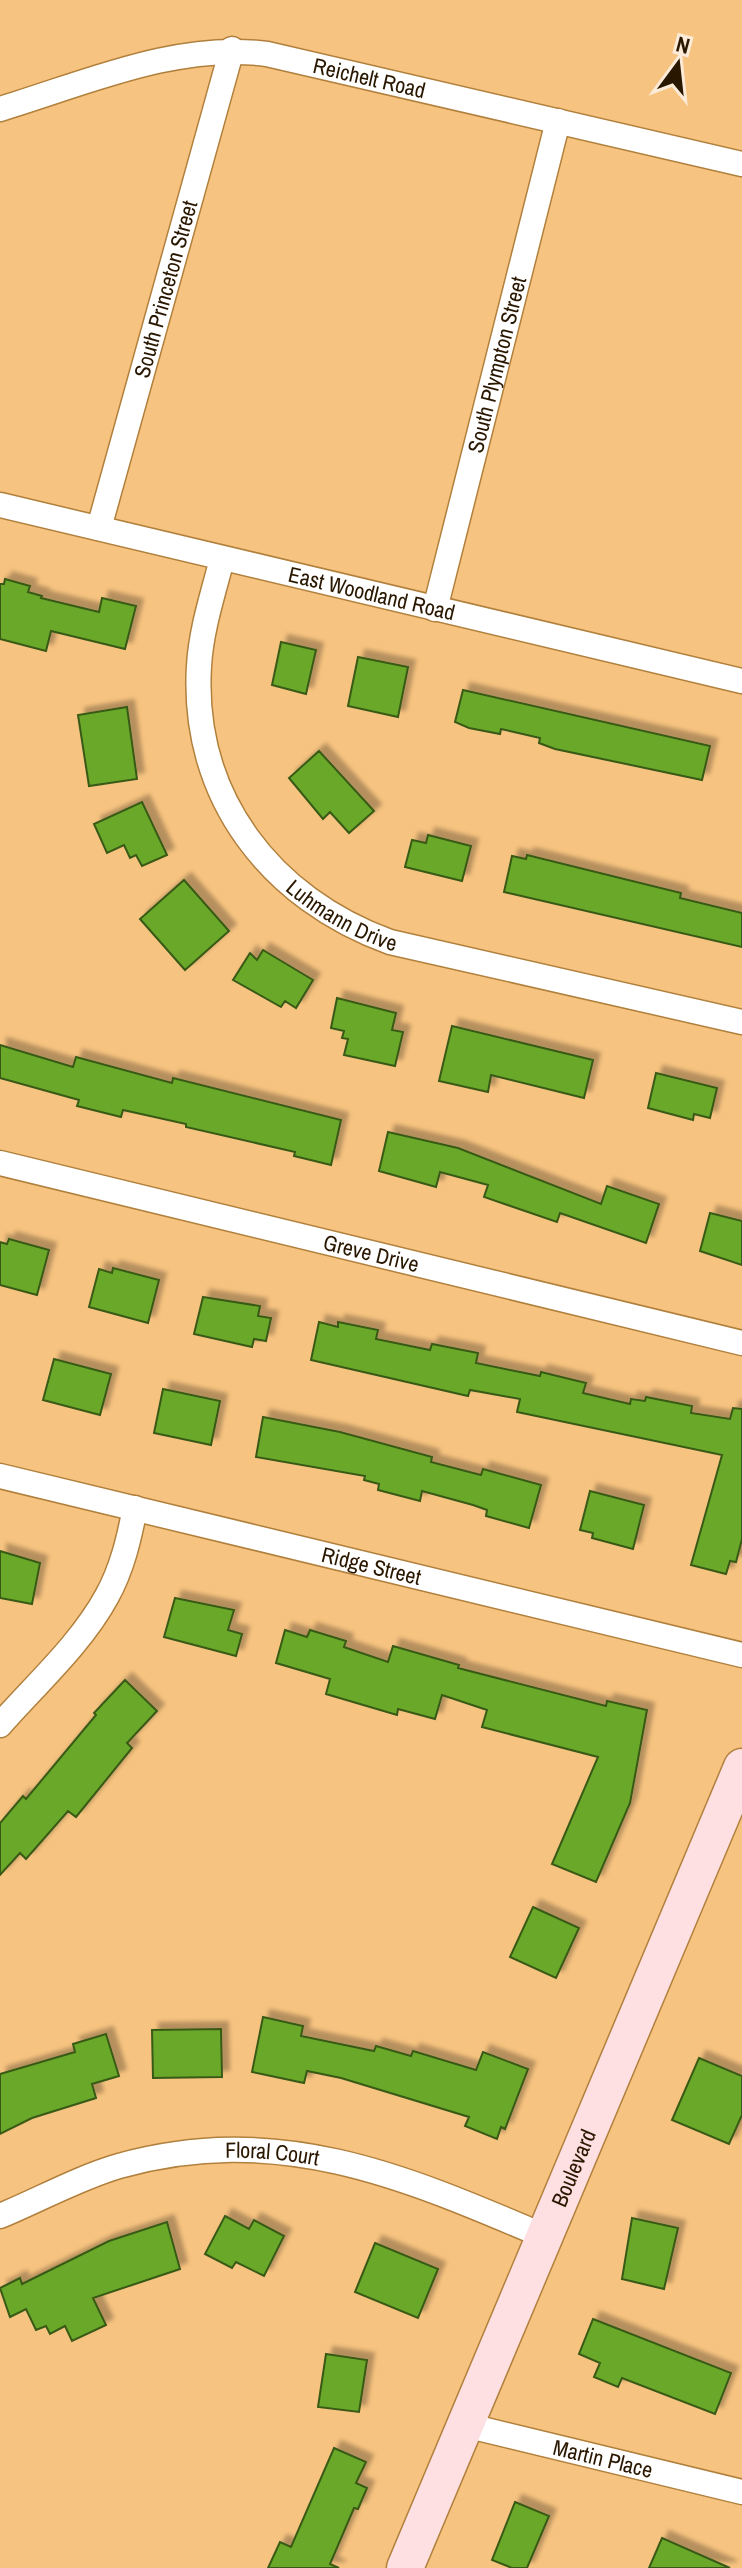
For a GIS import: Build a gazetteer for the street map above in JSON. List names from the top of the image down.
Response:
{
  "streets": {
    "street": [
      "Reichelt Road",
      "South Princeton Street",
      "South Plympton Street",
      "East Woodland Road",
      "Luhmann Drive",
      "Greve Drive",
      "Ridge Street",
      "Floral Court",
      "Boulevard",
      "Martin Place"
    ]
  },
  "crossings": [
    ["Reichelt Road", "South Princeton Street"],
    ["Reichelt Road", "South Plympton Street"],
    ["South Princeton Street", "East Woodland Road"],
    ["South Plympton Street", "East Woodland Road"],
    ["East Woodland Road", "Luhmann Drive"],
    ["Floral Court", "Boulevard"],
    ["Boulevard", "Martin Place"]
  ],
  "north": "top"
}
